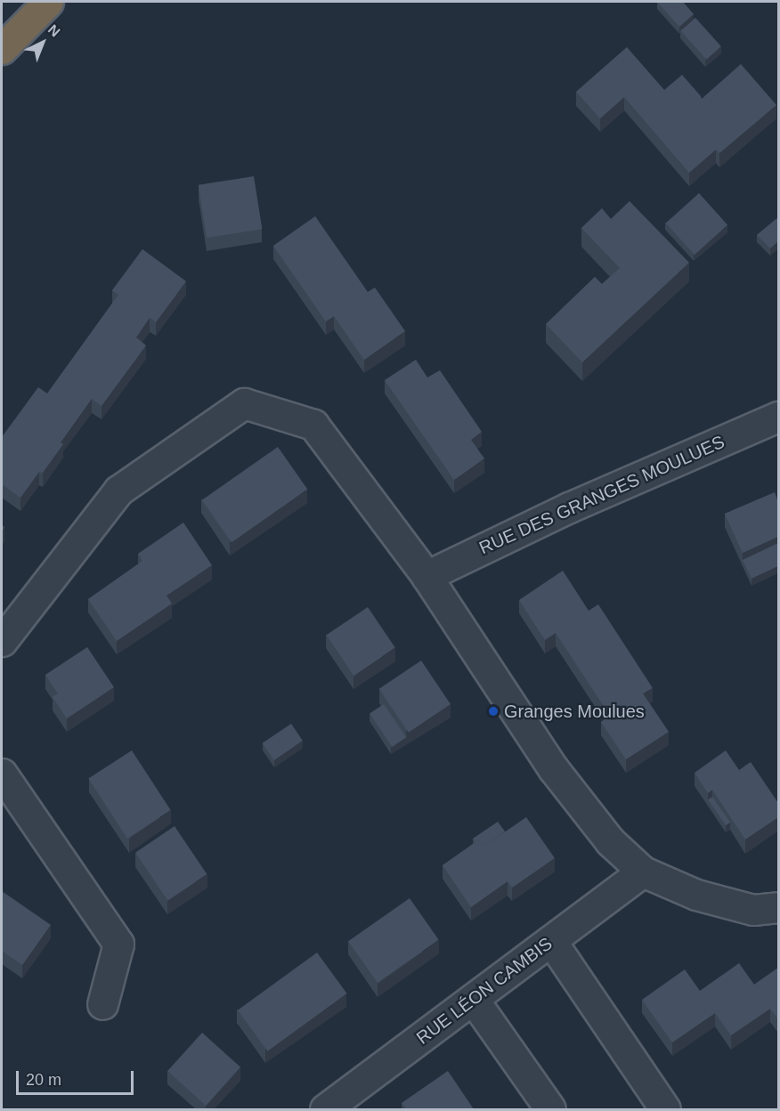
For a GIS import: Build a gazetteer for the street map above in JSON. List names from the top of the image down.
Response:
{
  "streets": {
    "street": ["RUE DES GRANGES MOULUES", "RUE LÉON CAMBIS"]
  },
  "places": ["Granges Moulues"],
  "scale_bar": "20 m",
  "north": "top right"
}
